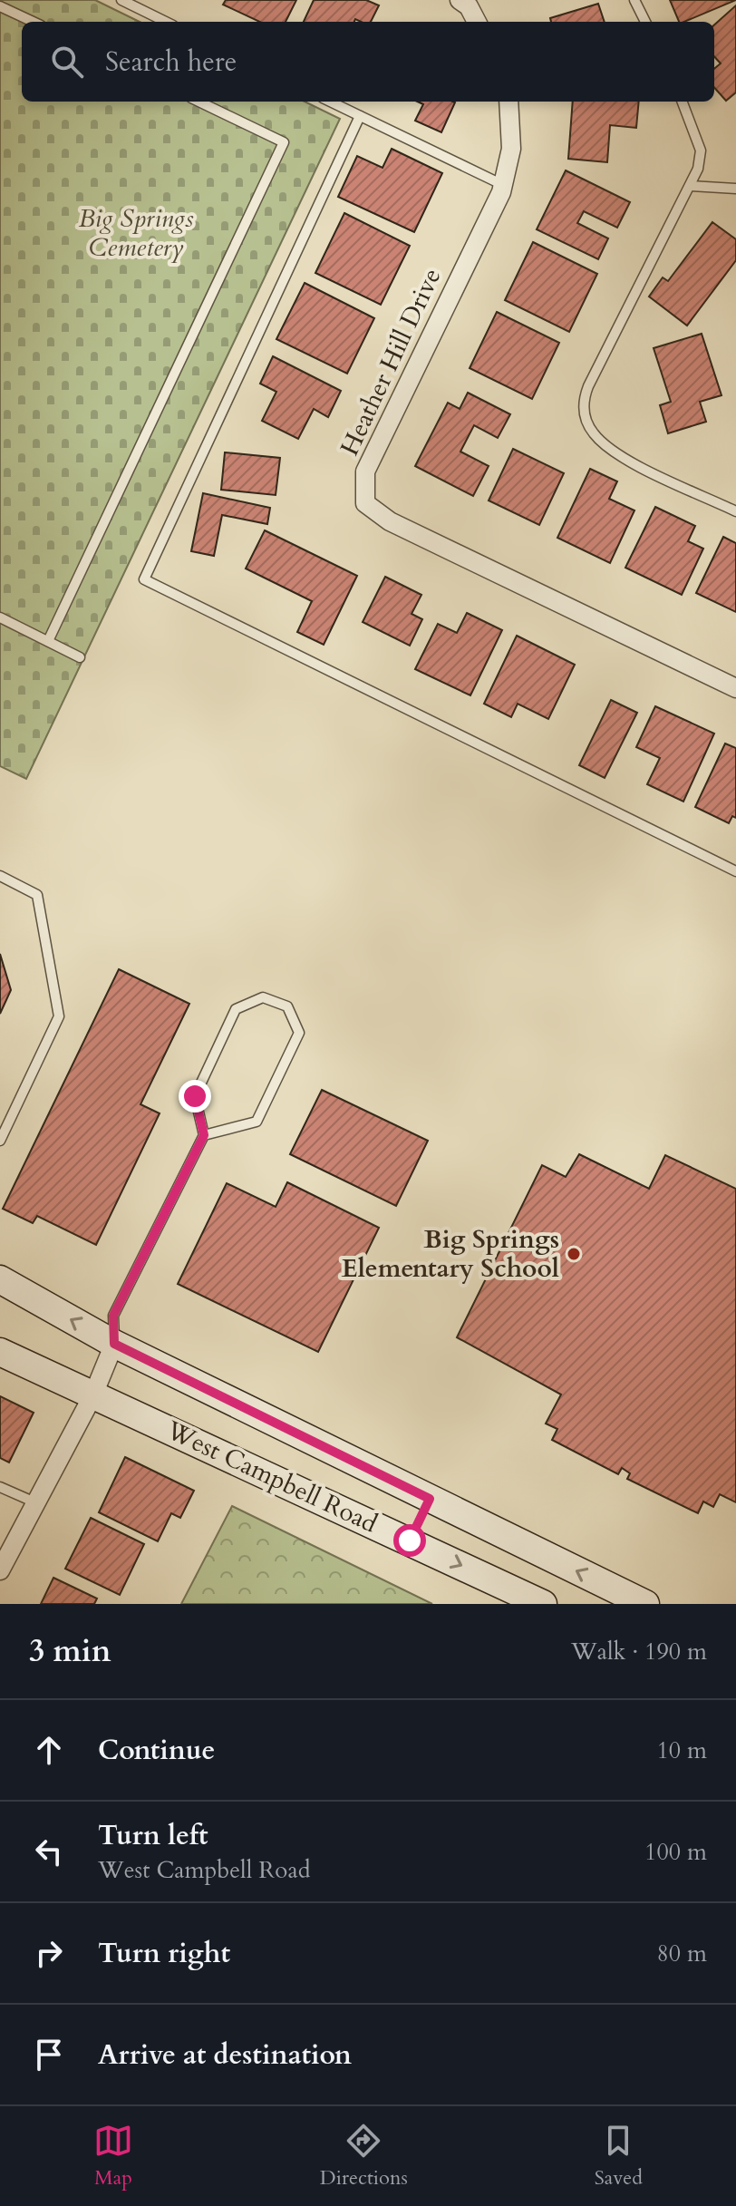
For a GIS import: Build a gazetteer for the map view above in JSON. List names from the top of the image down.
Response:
{
  "streets": {
    "main road": ["West Campbell Road"],
    "street": ["Heather Hill Drive"]
  },
  "parks": ["Big Springs Cemetery"],
  "places": ["Big Springs Elementary School"],
  "page": {
    "search": "Search here",
    "heading": ["3 min", "Walk · 190 m"],
    "list": [
      ["Continue", "10 m"],
      ["Turn left", "West Campbell Road", "100 m"],
      ["Turn right", "80 m"],
      "Arrive at destination"
    ],
    "nav": ["Map", "Directions", "Saved"]
  }
}
